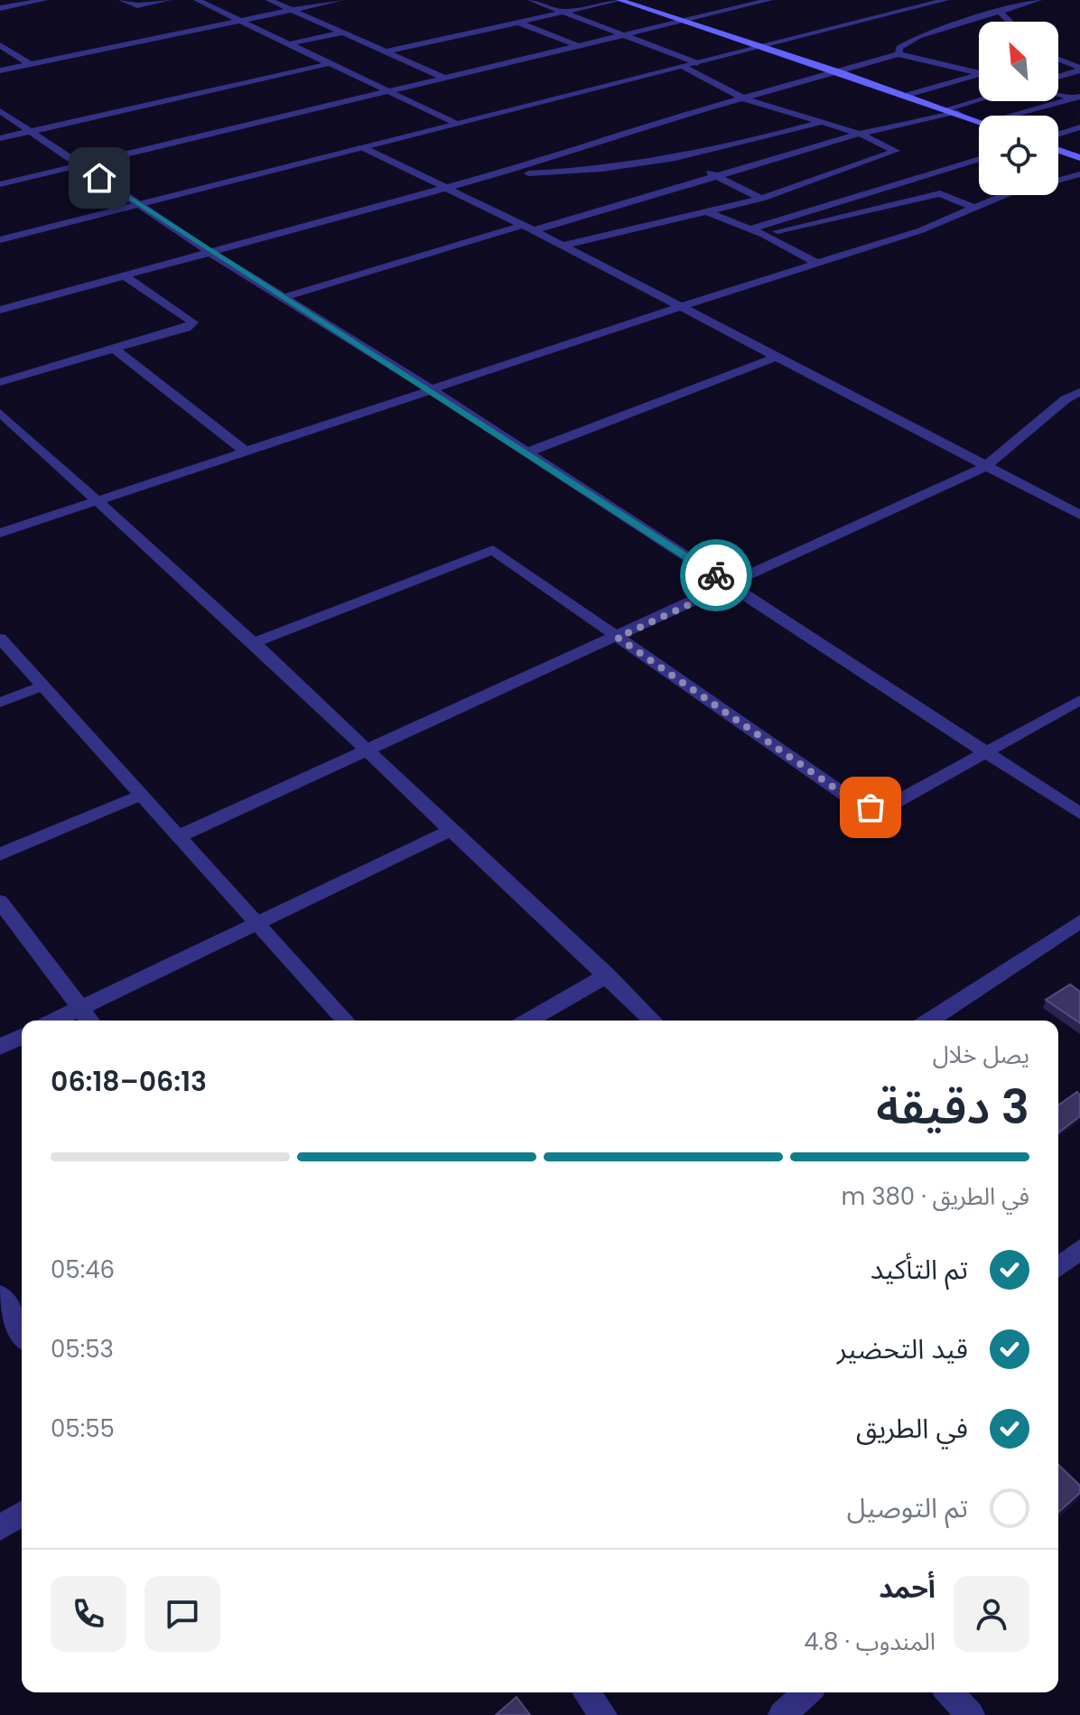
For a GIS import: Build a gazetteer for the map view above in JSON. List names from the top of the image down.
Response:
{
  "north": "top left",
  "page": {
    "heading": ["3 دقيقة", "يصل خلال", "06:13–06:18"],
    "panel": ["أحمد", "المندوب · 4.8"],
    "bar": "في الطريق · 380 m",
    "list": [
      ["تم التأكيد", "05:46"],
      ["قيد التحضير", "05:53"],
      ["في الطريق", "05:55"],
      "تم التوصيل"
    ]
  }
}
